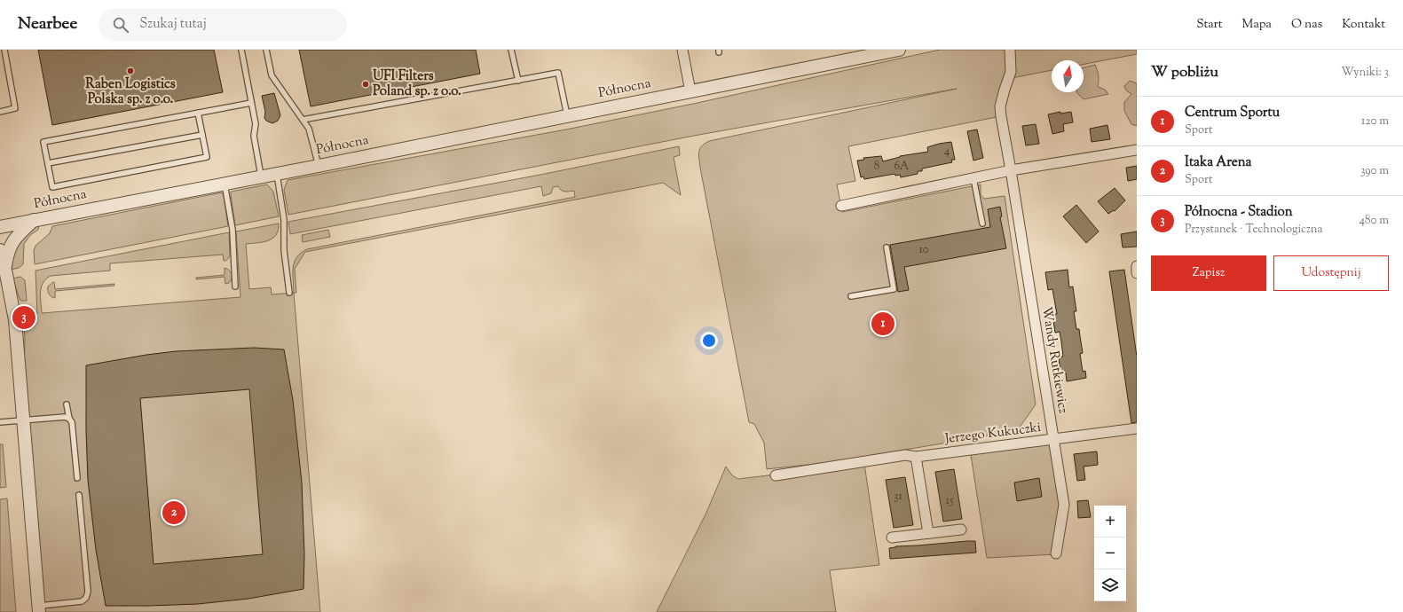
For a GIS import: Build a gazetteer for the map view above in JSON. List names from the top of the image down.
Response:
{
  "streets": {
    "street": ["Północna", "Wandy Rutkiewicz", "Jerzego Kukuczki"]
  },
  "crossings": [
    ["Wandy Rutkiewicz", "Jerzego Kukuczki"]
  ],
  "places": ["Raben Logistics Polska sp. z o.o.", "UFI Filters Poland sp. z o.o."],
  "house_numbers": [
    "4",
    "8",
    "6A",
    "10",
    "31",
    "15"
  ],
  "north": "top",
  "page": {
    "header": "Nearbee",
    "search": "Szukaj tutaj",
    "nav": [
      "Start",
      "Mapa",
      "O nas",
      "Kontakt"
    ],
    "heading": ["W pobliżu", "Wyniki: 3"],
    "list": [
      {
        "mark": "1",
        "name": "Centrum Sportu",
        "note": "Sport",
        "value": "120 m"
      },
      {
        "mark": "2",
        "name": "Itaka Arena",
        "note": "Sport",
        "value": "390 m"
      },
      {
        "mark": "3",
        "name": "Północna - Stadion",
        "note": "Przystanek · Technologiczna",
        "value": "480 m"
      }
    ],
    "buttons": ["Zapisz", "Udostępnij"],
    "pins": ["3", "1", "2"],
    "map_buttons": ["+", "−"]
  }
}
